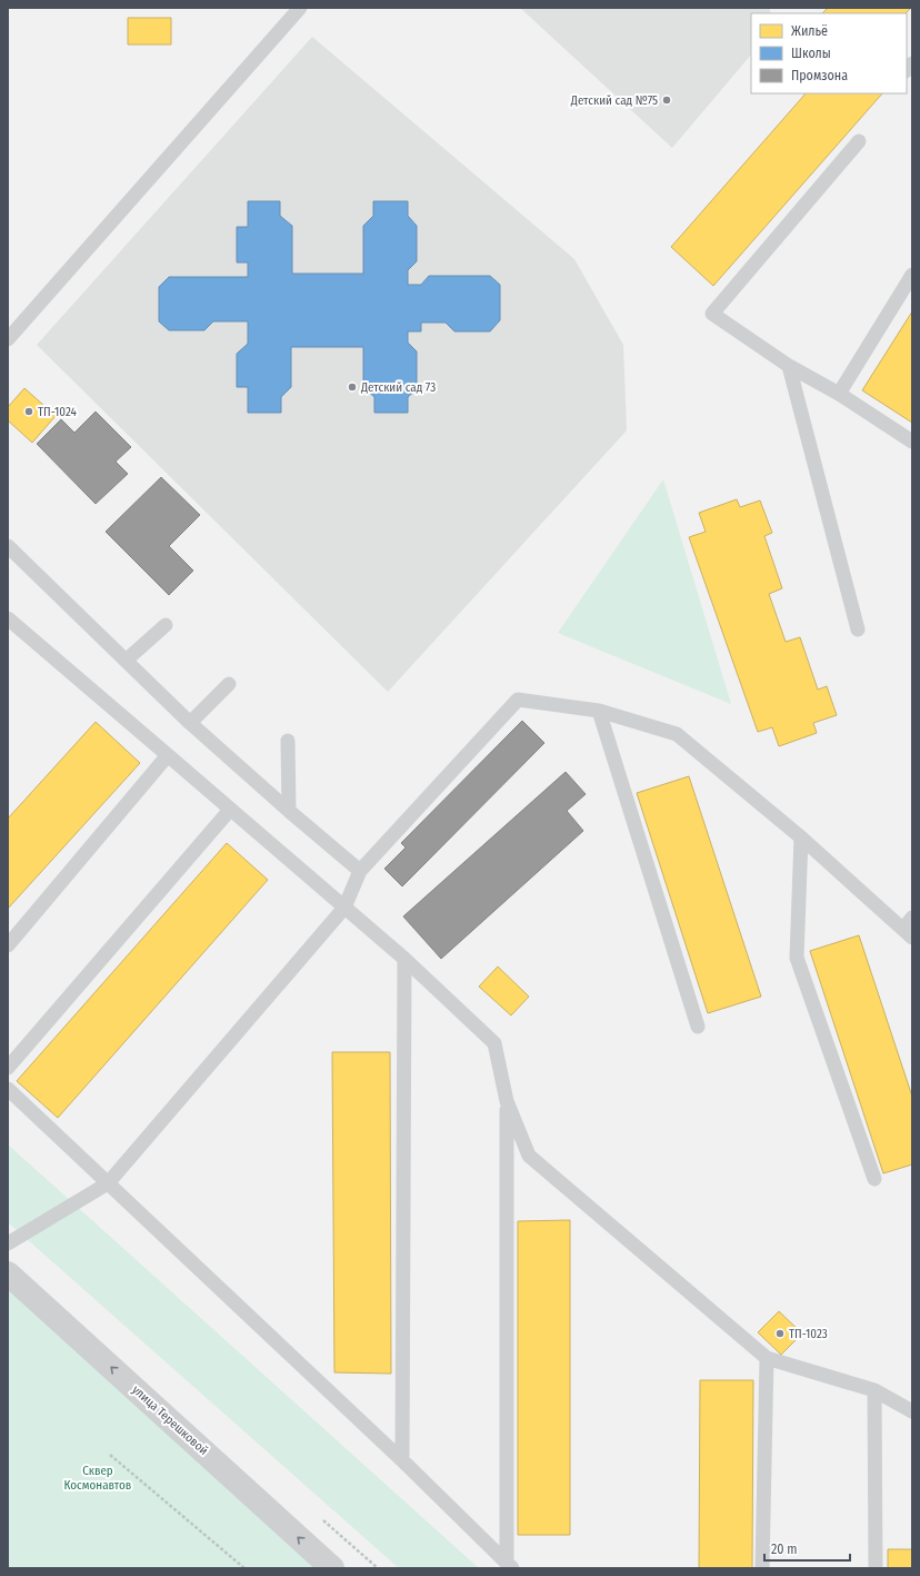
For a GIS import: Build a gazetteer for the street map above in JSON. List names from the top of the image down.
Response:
{
  "streets": {
    "street": ["улица Терешковой"]
  },
  "one_way": ["улица Терешковой"],
  "parks": ["Сквер Космонавтов"],
  "places": [
    "Детский сад №75",
    "Детский сад 73",
    "ТП-1024",
    "ТП-1023"
  ],
  "legend": ["Жильё", "Школы", "Промзона"],
  "scale_bar": "20 m"
}
